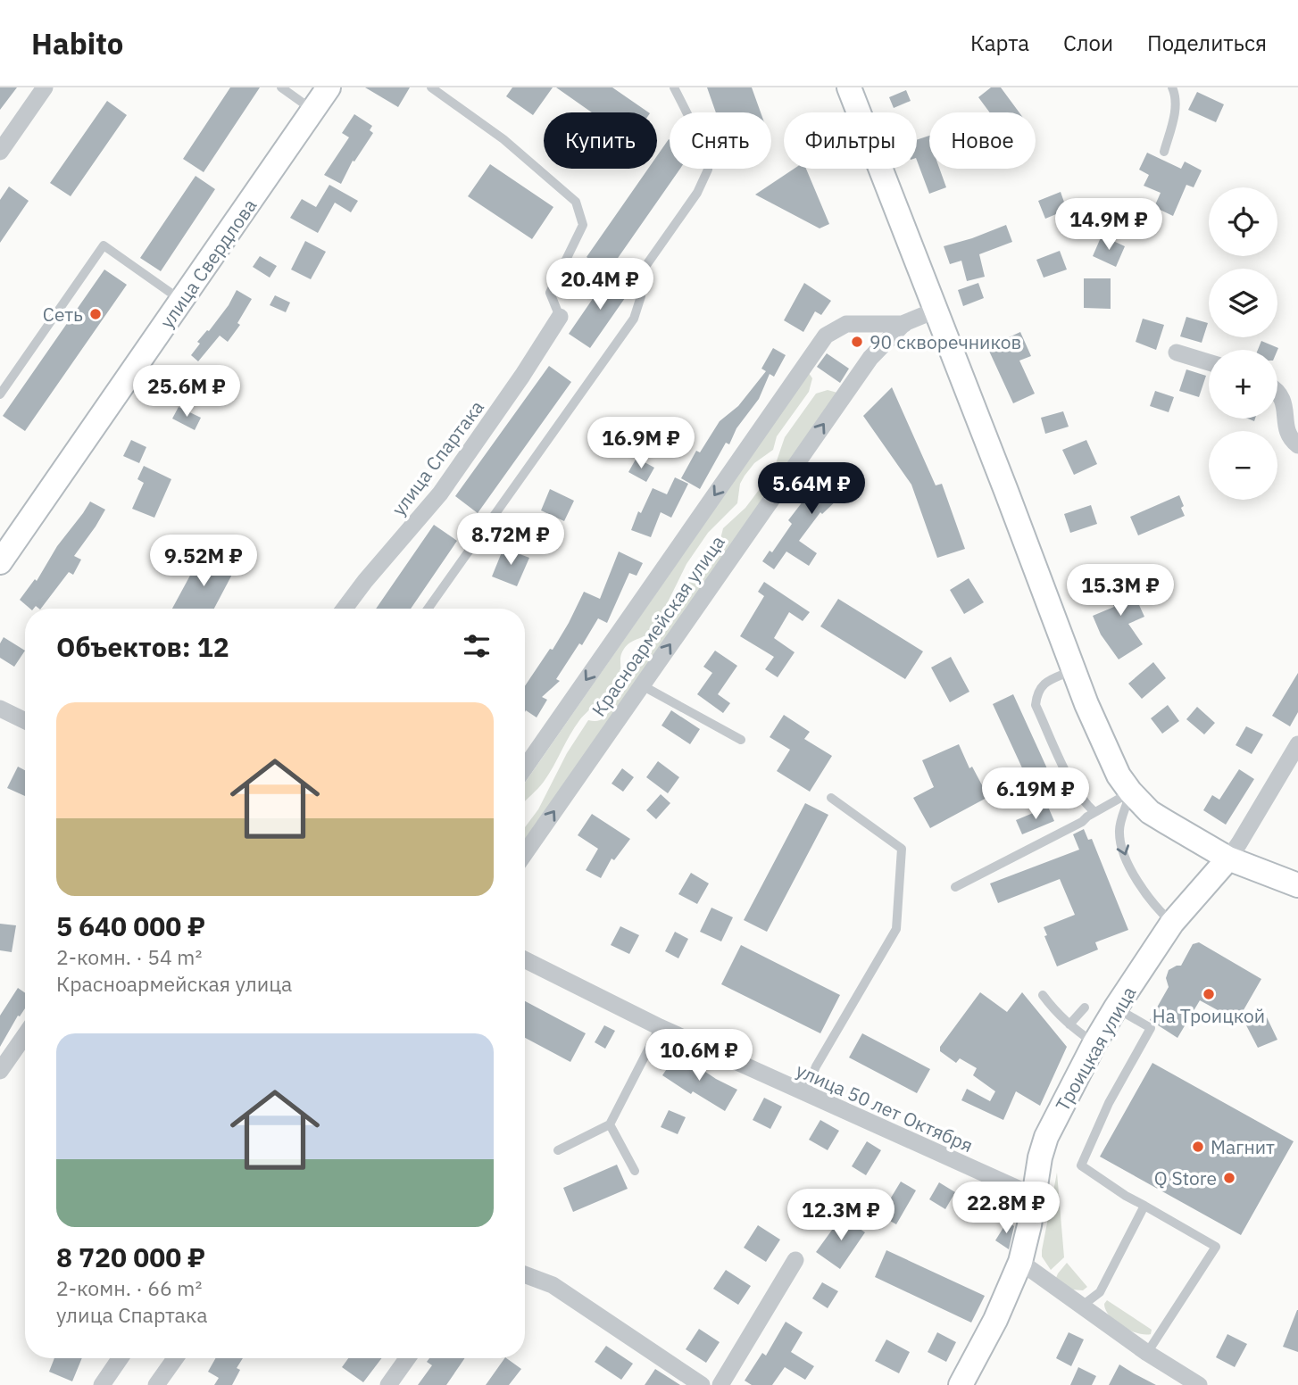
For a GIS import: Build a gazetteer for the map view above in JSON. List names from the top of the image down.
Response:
{
  "streets": {
    "main road": ["улица Свердлова", "Троицкая улица"],
    "street": ["улица Спартака", "Красноармейская улица", "улица 50 лет Октября"]
  },
  "crossings": [
    ["Троицкая улица", "улица 50 лет Октября"]
  ],
  "places": [
    "Сеть",
    "90 скворечников",
    "На Троицкой",
    "Магнит",
    "Q Store"
  ],
  "page": {
    "header": "Habito",
    "nav": ["Карта", "Слои", "Поделиться"],
    "chip": [
      "Купить",
      "Снять",
      "Фильтры",
      "Новое"
    ],
    "map_buttons": ["+", "−"],
    "price": [
      "14.9M ₽",
      "20.4M ₽",
      "25.6M ₽",
      "16.9M ₽",
      "5.64M ₽",
      "8.72M ₽",
      "9.52M ₽",
      "15.3M ₽",
      "6.19M ₽",
      "10.6M ₽",
      "22.8M ₽",
      "12.3M ₽"
    ],
    "heading": "Объектов: 12",
    "list": [
      {
        "name": "5 640 000 ₽",
        "note": "2-комн. · 54 m² · Красноармейская улица"
      },
      {
        "name": "8 720 000 ₽",
        "note": "2-комн. · 66 m² · улица Спартака"
      }
    ]
  }
}
